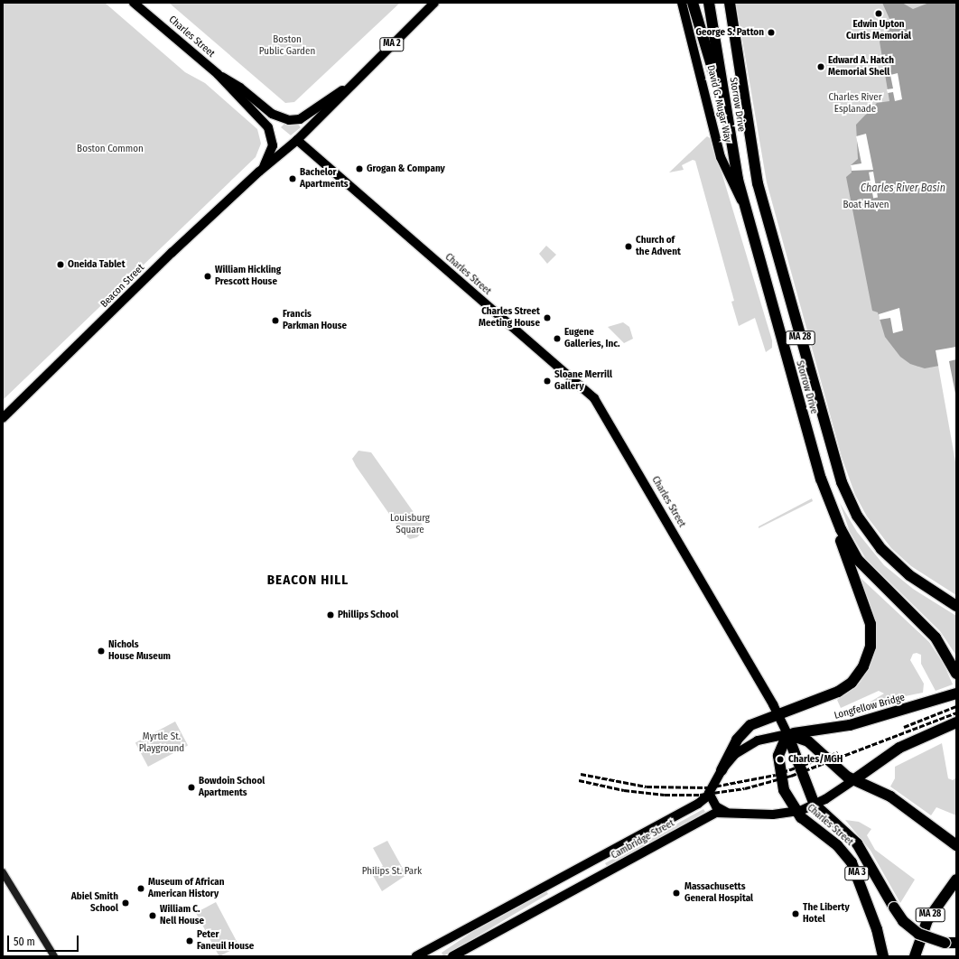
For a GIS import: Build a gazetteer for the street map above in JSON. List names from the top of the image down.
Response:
{
  "streets": {
    "highway": [
      "Charles Street",
      "Storrow Drive",
      "MA 28",
      "Longfellow Bridge",
      "MA 3"
    ],
    "main road": [
      "MA 2",
      "David G. Mugar Way",
      "Beacon Street",
      "Cambridge Street"
    ]
  },
  "crossings": [
    ["Charles Street", "Beacon Street"],
    ["Charles Street", "Longfellow Bridge"],
    ["Charles Street", "Cambridge Street"],
    ["David G. Mugar Way", "Storrow Drive"],
    ["Storrow Drive", "MA 28"],
    ["Longfellow Bridge", "Cambridge Street"]
  ],
  "districts": ["BEACON HILL"],
  "water": ["Charles River Basin"],
  "parks": [
    "Boston Public Garden",
    "Charles River Esplanade",
    "Boston Common",
    "Boat Haven",
    "Louisburg Square",
    "Myrtle St. Playground",
    "Philips St. Park"
  ],
  "places": [
    "Edwin Upton Curtis Memorial",
    "George S. Patton",
    "Edward A. Hatch Memorial Shell",
    "Grogan & Company",
    "Bachelor Apartments",
    "Church of the Advent",
    "Oneida Tablet",
    "William Hickling Prescott House",
    "Charles Street Meeting House",
    "Francis Parkman House",
    "Eugene Galleries, Inc.",
    "Sloane Merrill Gallery",
    "Phillips School",
    "Nichols House Museum",
    "Charles/MGH",
    "Bowdoin School Apartments",
    "Museum of African American History",
    "Massachusetts General Hospital",
    "Abiel Smith School",
    "The Liberty Hotel",
    "William C. Nell House",
    "Peter Faneuil House"
  ],
  "scale_bar": "50 m"
}
